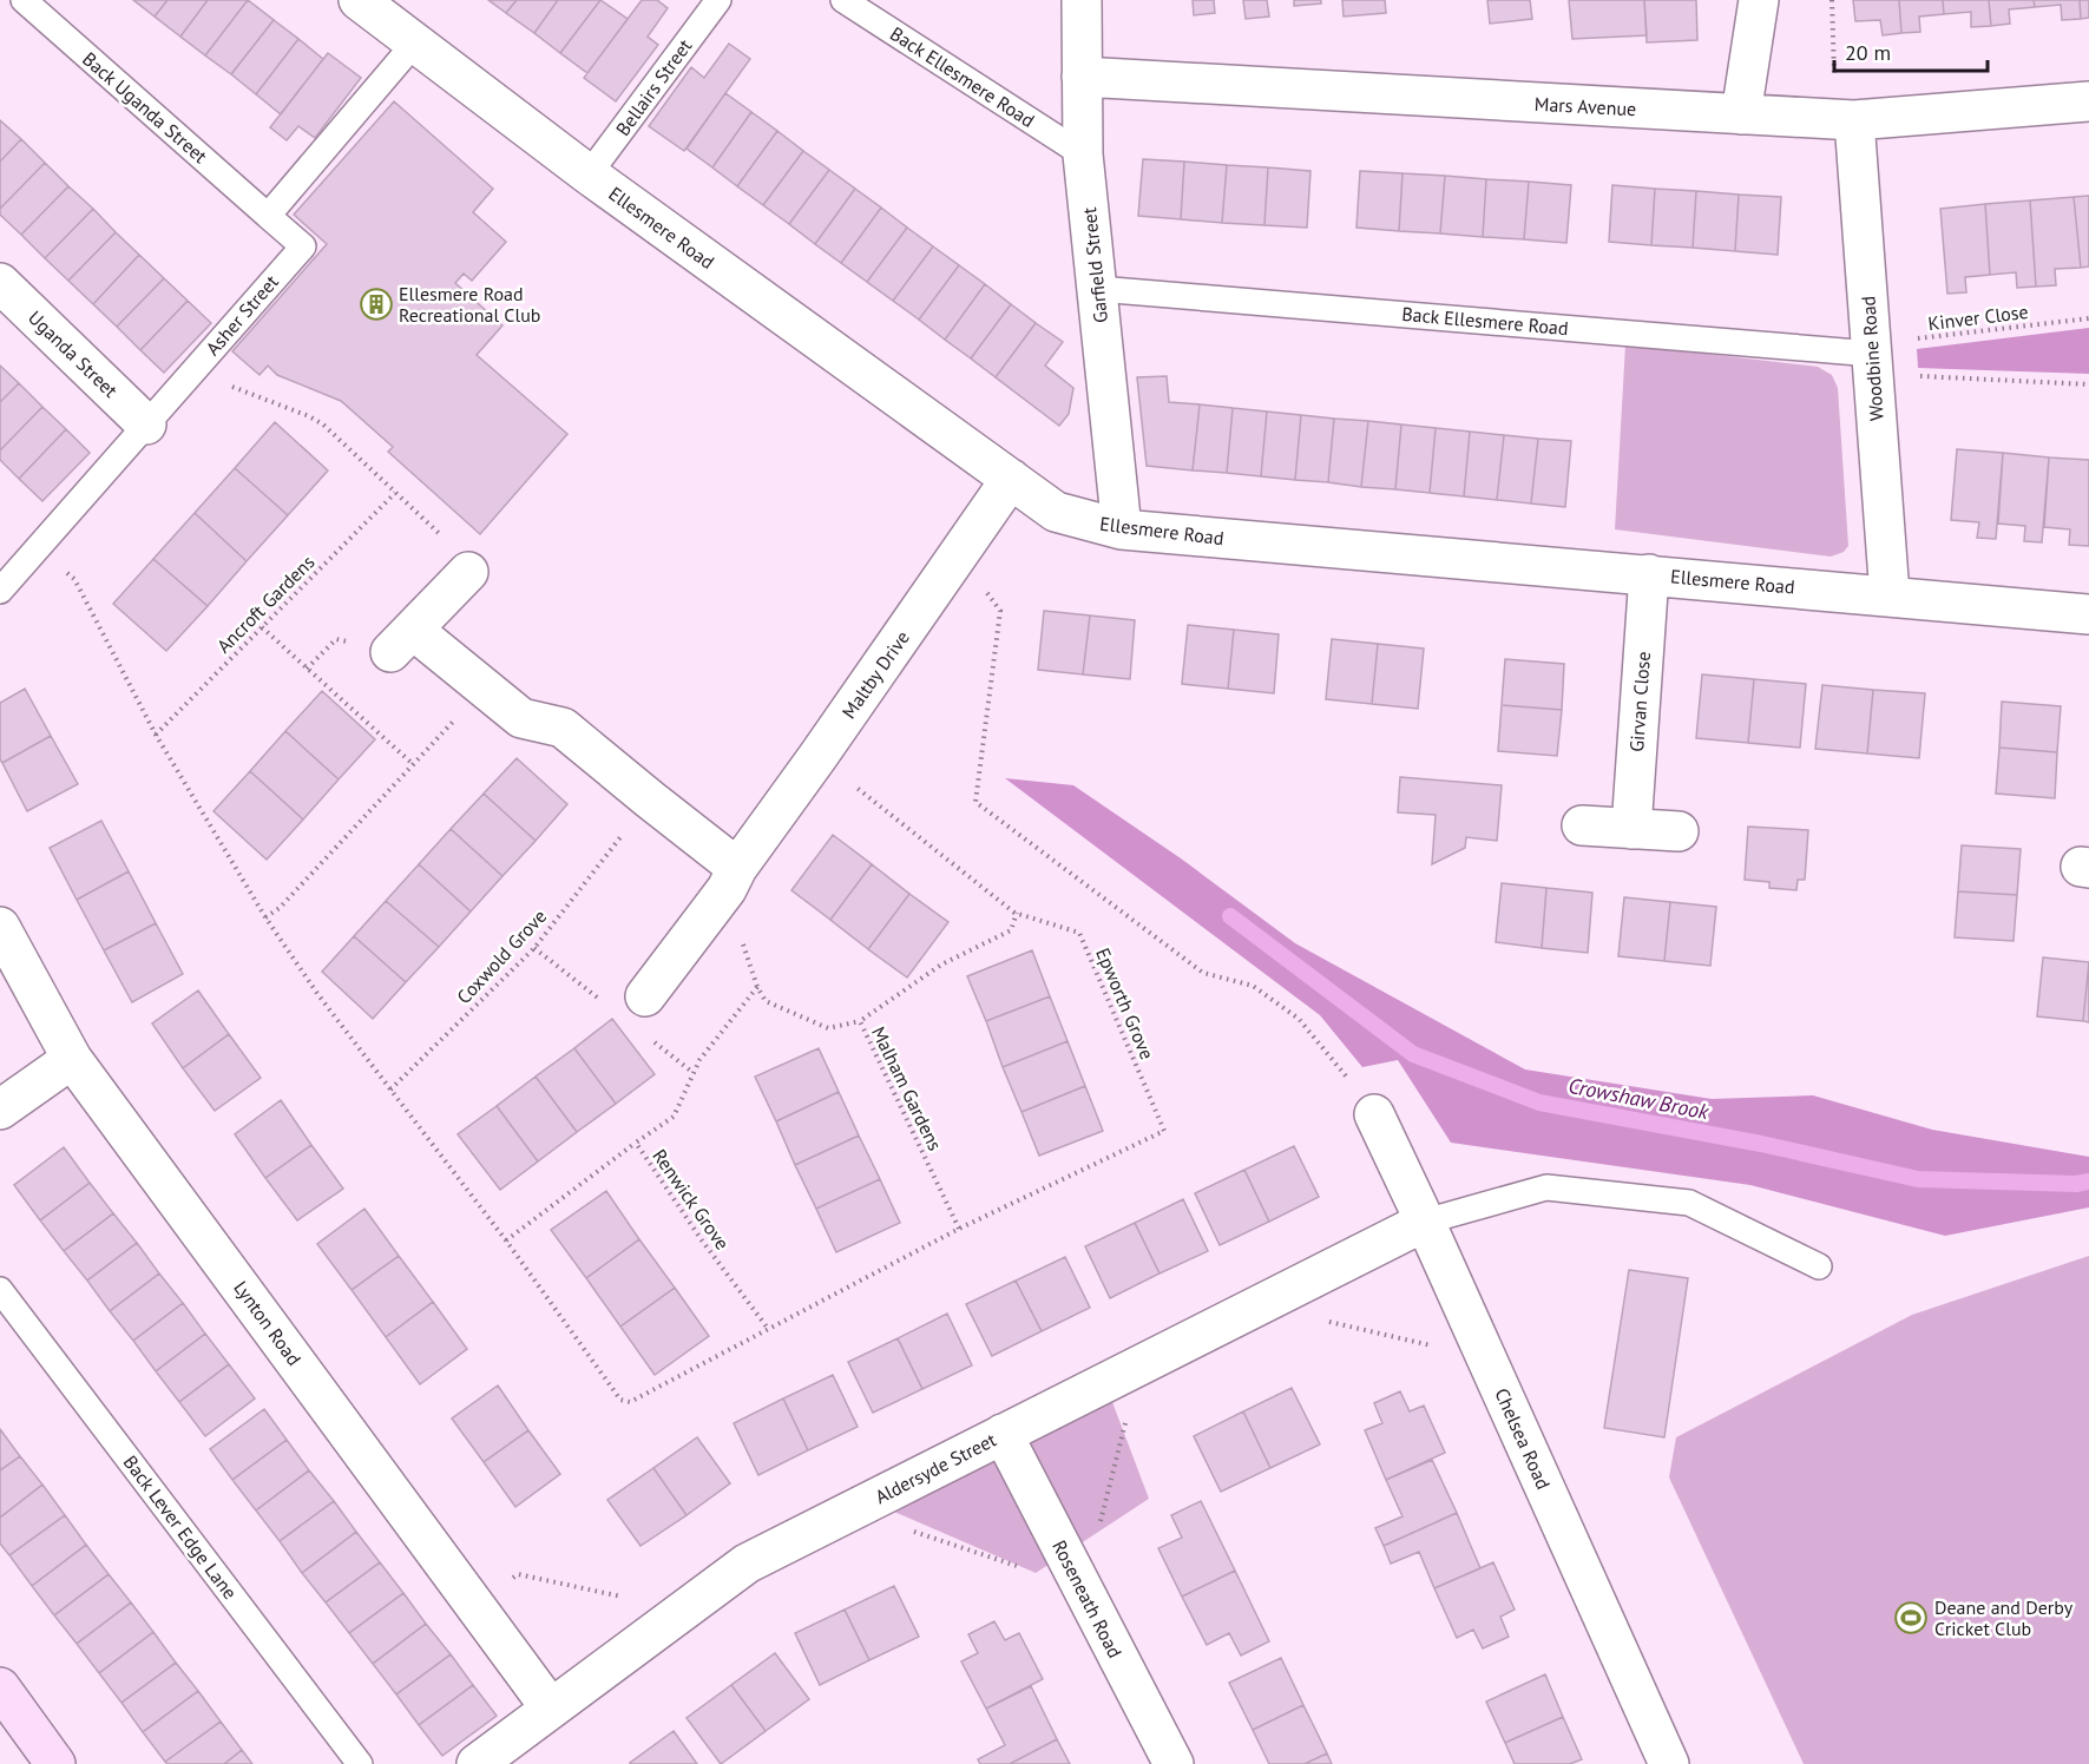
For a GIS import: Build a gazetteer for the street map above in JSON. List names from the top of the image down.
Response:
{
  "streets": {
    "street": [
      "Mars Avenue",
      "Ellesmere Road",
      "Garfield Street",
      "Uganda Street",
      "Woodbine Road",
      "Maltby Drive",
      "Girvan Close",
      "Lynton Road",
      "Chelsea Road",
      "Aldersyde Street",
      "Roseneath Road"
    ],
    "lane": [
      "Back Ellesmere Road",
      "Bellairs Street",
      "Back Uganda Street",
      "Asher Street",
      "Back Lever Edge Lane"
    ],
    "path": [
      "Kinver Close",
      "Ancroft Gardens",
      "Coxwold Grove",
      "Epworth Grove",
      "Malham Gardens",
      "Renwick Grove"
    ]
  },
  "crossings": [
    ["Back Ellesmere Road", "Garfield Street"],
    ["Back Ellesmere Road", "Kinver Close"],
    ["Back Ellesmere Road", "Woodbine Road"],
    ["Bellairs Street", "Ellesmere Road"],
    ["Mars Avenue", "Garfield Street"],
    ["Mars Avenue", "Woodbine Road"],
    ["Back Uganda Street", "Asher Street"],
    ["Ellesmere Road", "Garfield Street"],
    ["Ellesmere Road", "Woodbine Road"],
    ["Ellesmere Road", "Maltby Drive"],
    ["Ellesmere Road", "Girvan Close"],
    ["Asher Street", "Uganda Street"],
    ["Kinver Close", "Woodbine Road"],
    ["Maltby Drive", "Epworth Grove"],
    ["Epworth Grove", "Malham Gardens"],
    ["Lynton Road", "Aldersyde Street"],
    ["Chelsea Road", "Aldersyde Street"],
    ["Aldersyde Street", "Roseneath Road"]
  ],
  "water": ["Crowshaw Brook"],
  "places": {
    "building": ["Ellesmere Road Recreational Club"],
    "sports": ["Deane and Derby Cricket Club"]
  },
  "scale_bar": "20 m"
}
